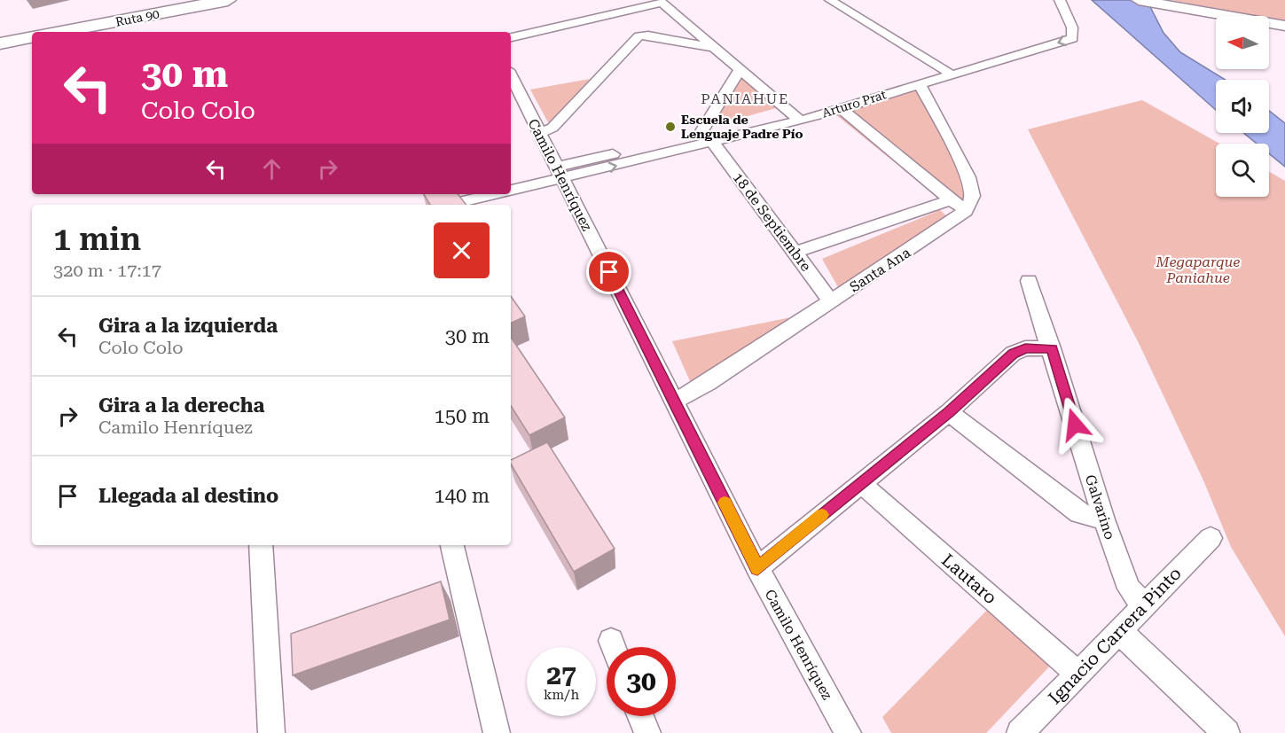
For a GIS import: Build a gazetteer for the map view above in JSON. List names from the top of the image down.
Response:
{
  "streets": {
    "main road": ["Ruta 90"],
    "street": [
      "Arturo Prat",
      "Camilo Henríquez",
      "18 de Septiembre",
      "Santa Ana",
      "Galvarino",
      "Lautaro",
      "Ignacio Carrera Pinto"
    ]
  },
  "crossings": [
    ["Arturo Prat", "Camilo Henríquez"],
    ["Arturo Prat", "18 de Septiembre"],
    ["Camilo Henríquez", "Santa Ana"],
    ["18 de Septiembre", "Santa Ana"],
    ["Galvarino", "Ignacio Carrera Pinto"],
    ["Lautaro", "Ignacio Carrera Pinto"]
  ],
  "districts": ["PANIAHUE"],
  "parks": ["Megaparque Paniahue"],
  "places": ["Escuela de Lenguaje Padre Pío"],
  "north": "left",
  "page": {
    "turn": ["30 m", "Colo Colo"],
    "heading": ["1 min", "320 m · 17:17"],
    "list": [
      {
        "name": "Gira a la izquierda",
        "note": "Colo Colo",
        "value": "30 m"
      },
      {
        "name": "Gira a la derecha",
        "note": "Camilo Henríquez",
        "value": "150 m"
      },
      {
        "name": "Llegada al destino",
        "value": "140 m"
      }
    ],
    "speed": "27 km/h",
    "limit": "30"
  }
}
